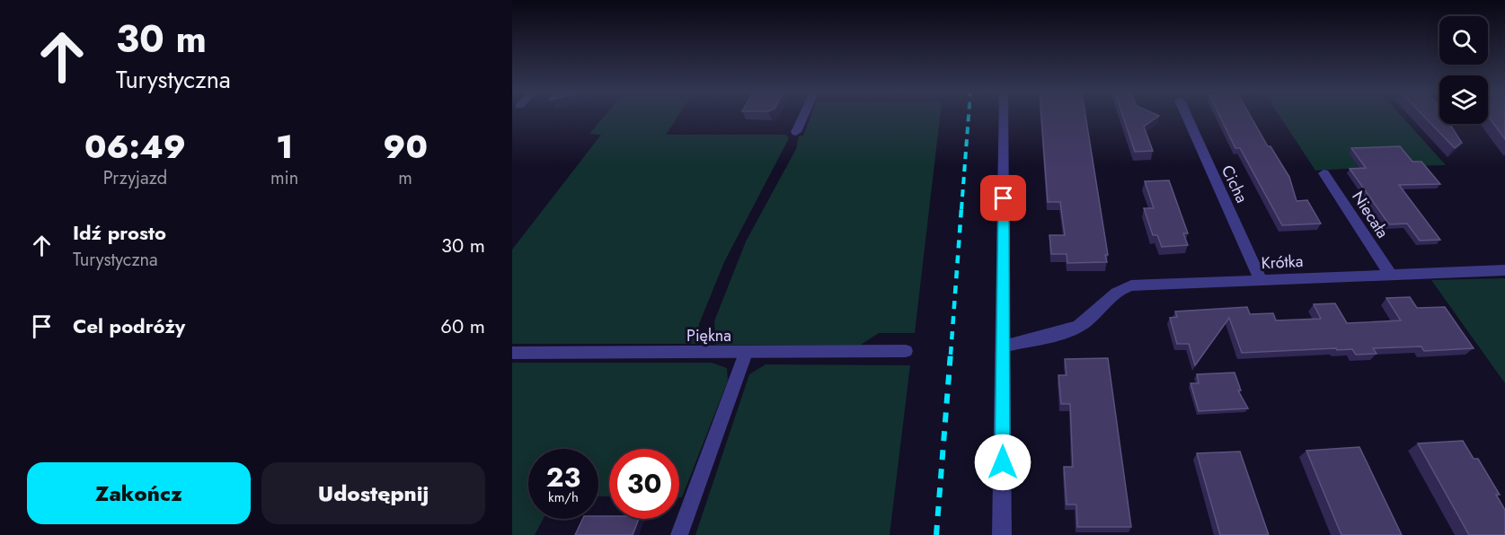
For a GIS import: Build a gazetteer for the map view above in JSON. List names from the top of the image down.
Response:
{
  "streets": {
    "street": [
      "Cicha",
      "Niecała",
      "Krótka",
      "Piękna"
    ]
  },
  "crossings": [
    ["Cicha", "Krótka"],
    ["Niecała", "Krótka"]
  ],
  "page": {
    "turn": ["30 m", "Turystyczna"],
    "eta": [
      "06:49",
      "Przyjazd",
      "1",
      "min",
      "90",
      "m"
    ],
    "list": [
      {
        "name": "Idź prosto",
        "note": "Turystyczna",
        "value": "30 m"
      },
      {
        "name": "Cel podróży",
        "value": "60 m"
      }
    ],
    "speed": "23 km/h",
    "limit": "30",
    "buttons": ["Zakończ", "Udostępnij"]
  }
}
